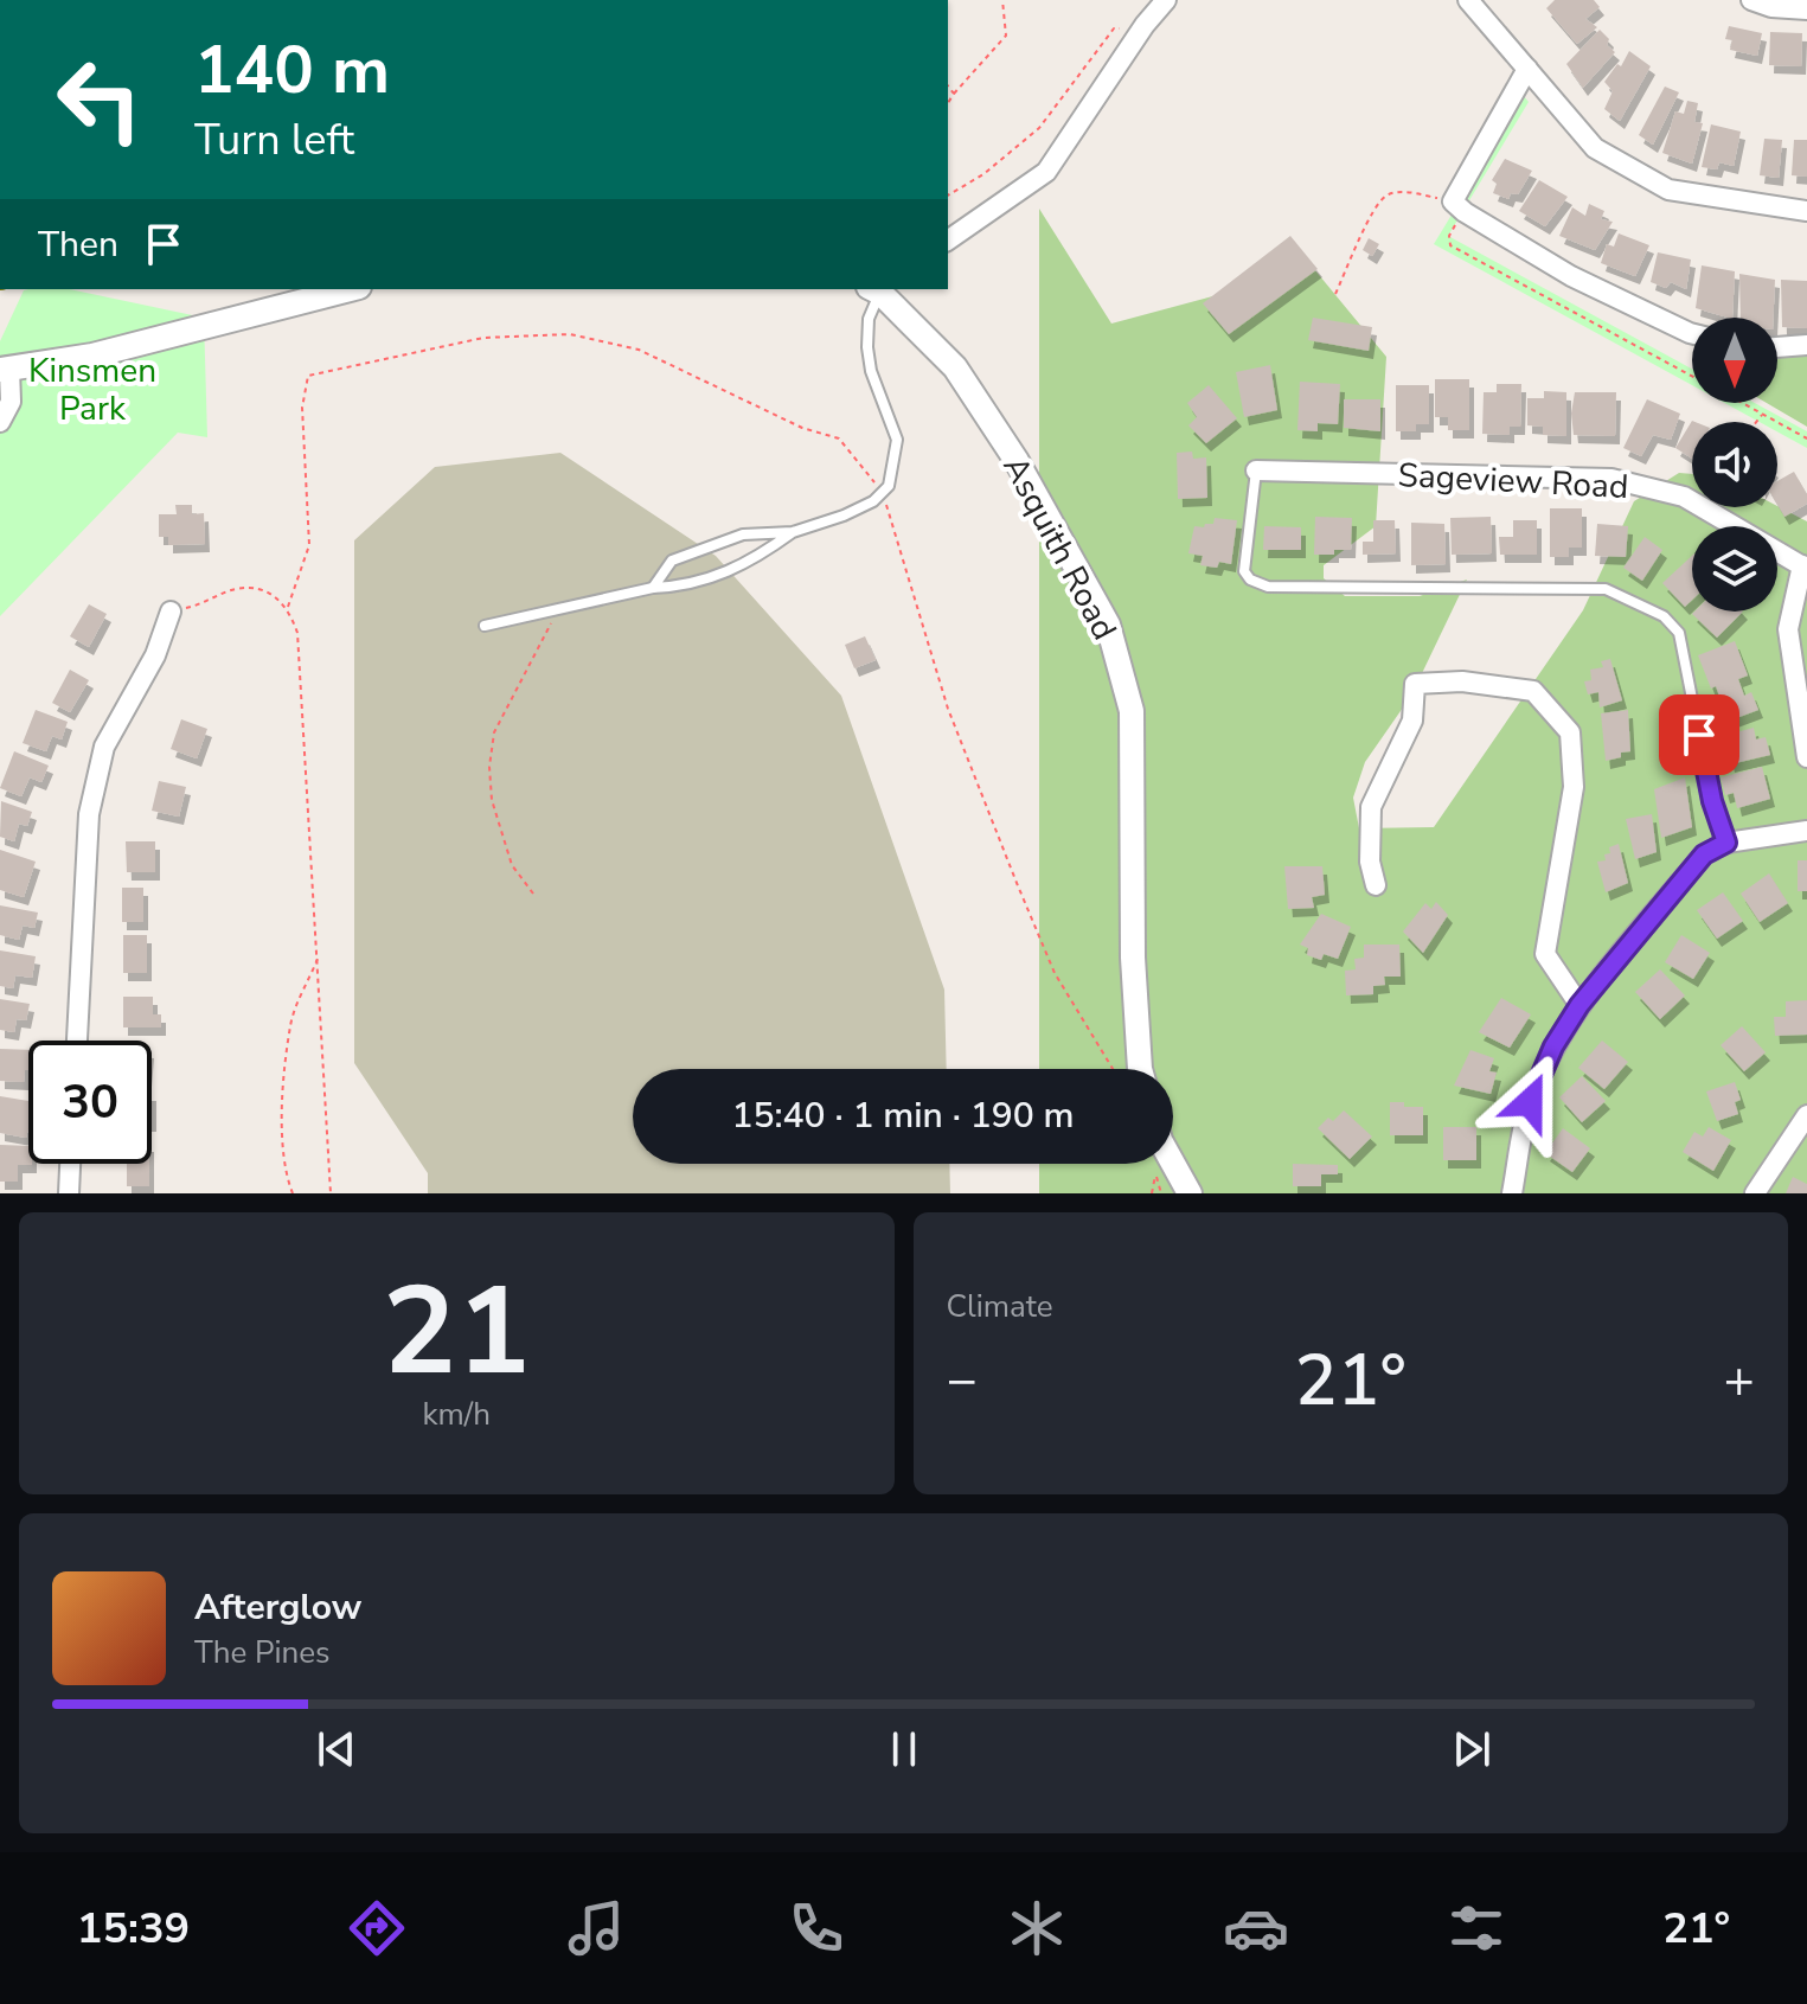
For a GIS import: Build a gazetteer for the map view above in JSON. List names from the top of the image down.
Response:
{
  "streets": {
    "street": ["Sageview Road", "Asquith Road"]
  },
  "parks": ["Kinsmen Park"],
  "north": "bottom",
  "page": {
    "turn": ["140 m", "Turn left"],
    "then": "Then",
    "limit": "30",
    "trip": "15:40 · 1 min · 190 m",
    "tile": [
      ["21", "km/h"],
      "Climate"
    ],
    "heat": ["−", "21°", "+"],
    "song": ["Afterglow", "The Pines"],
    "tabs": ["15:39", "21°"]
  }
}
